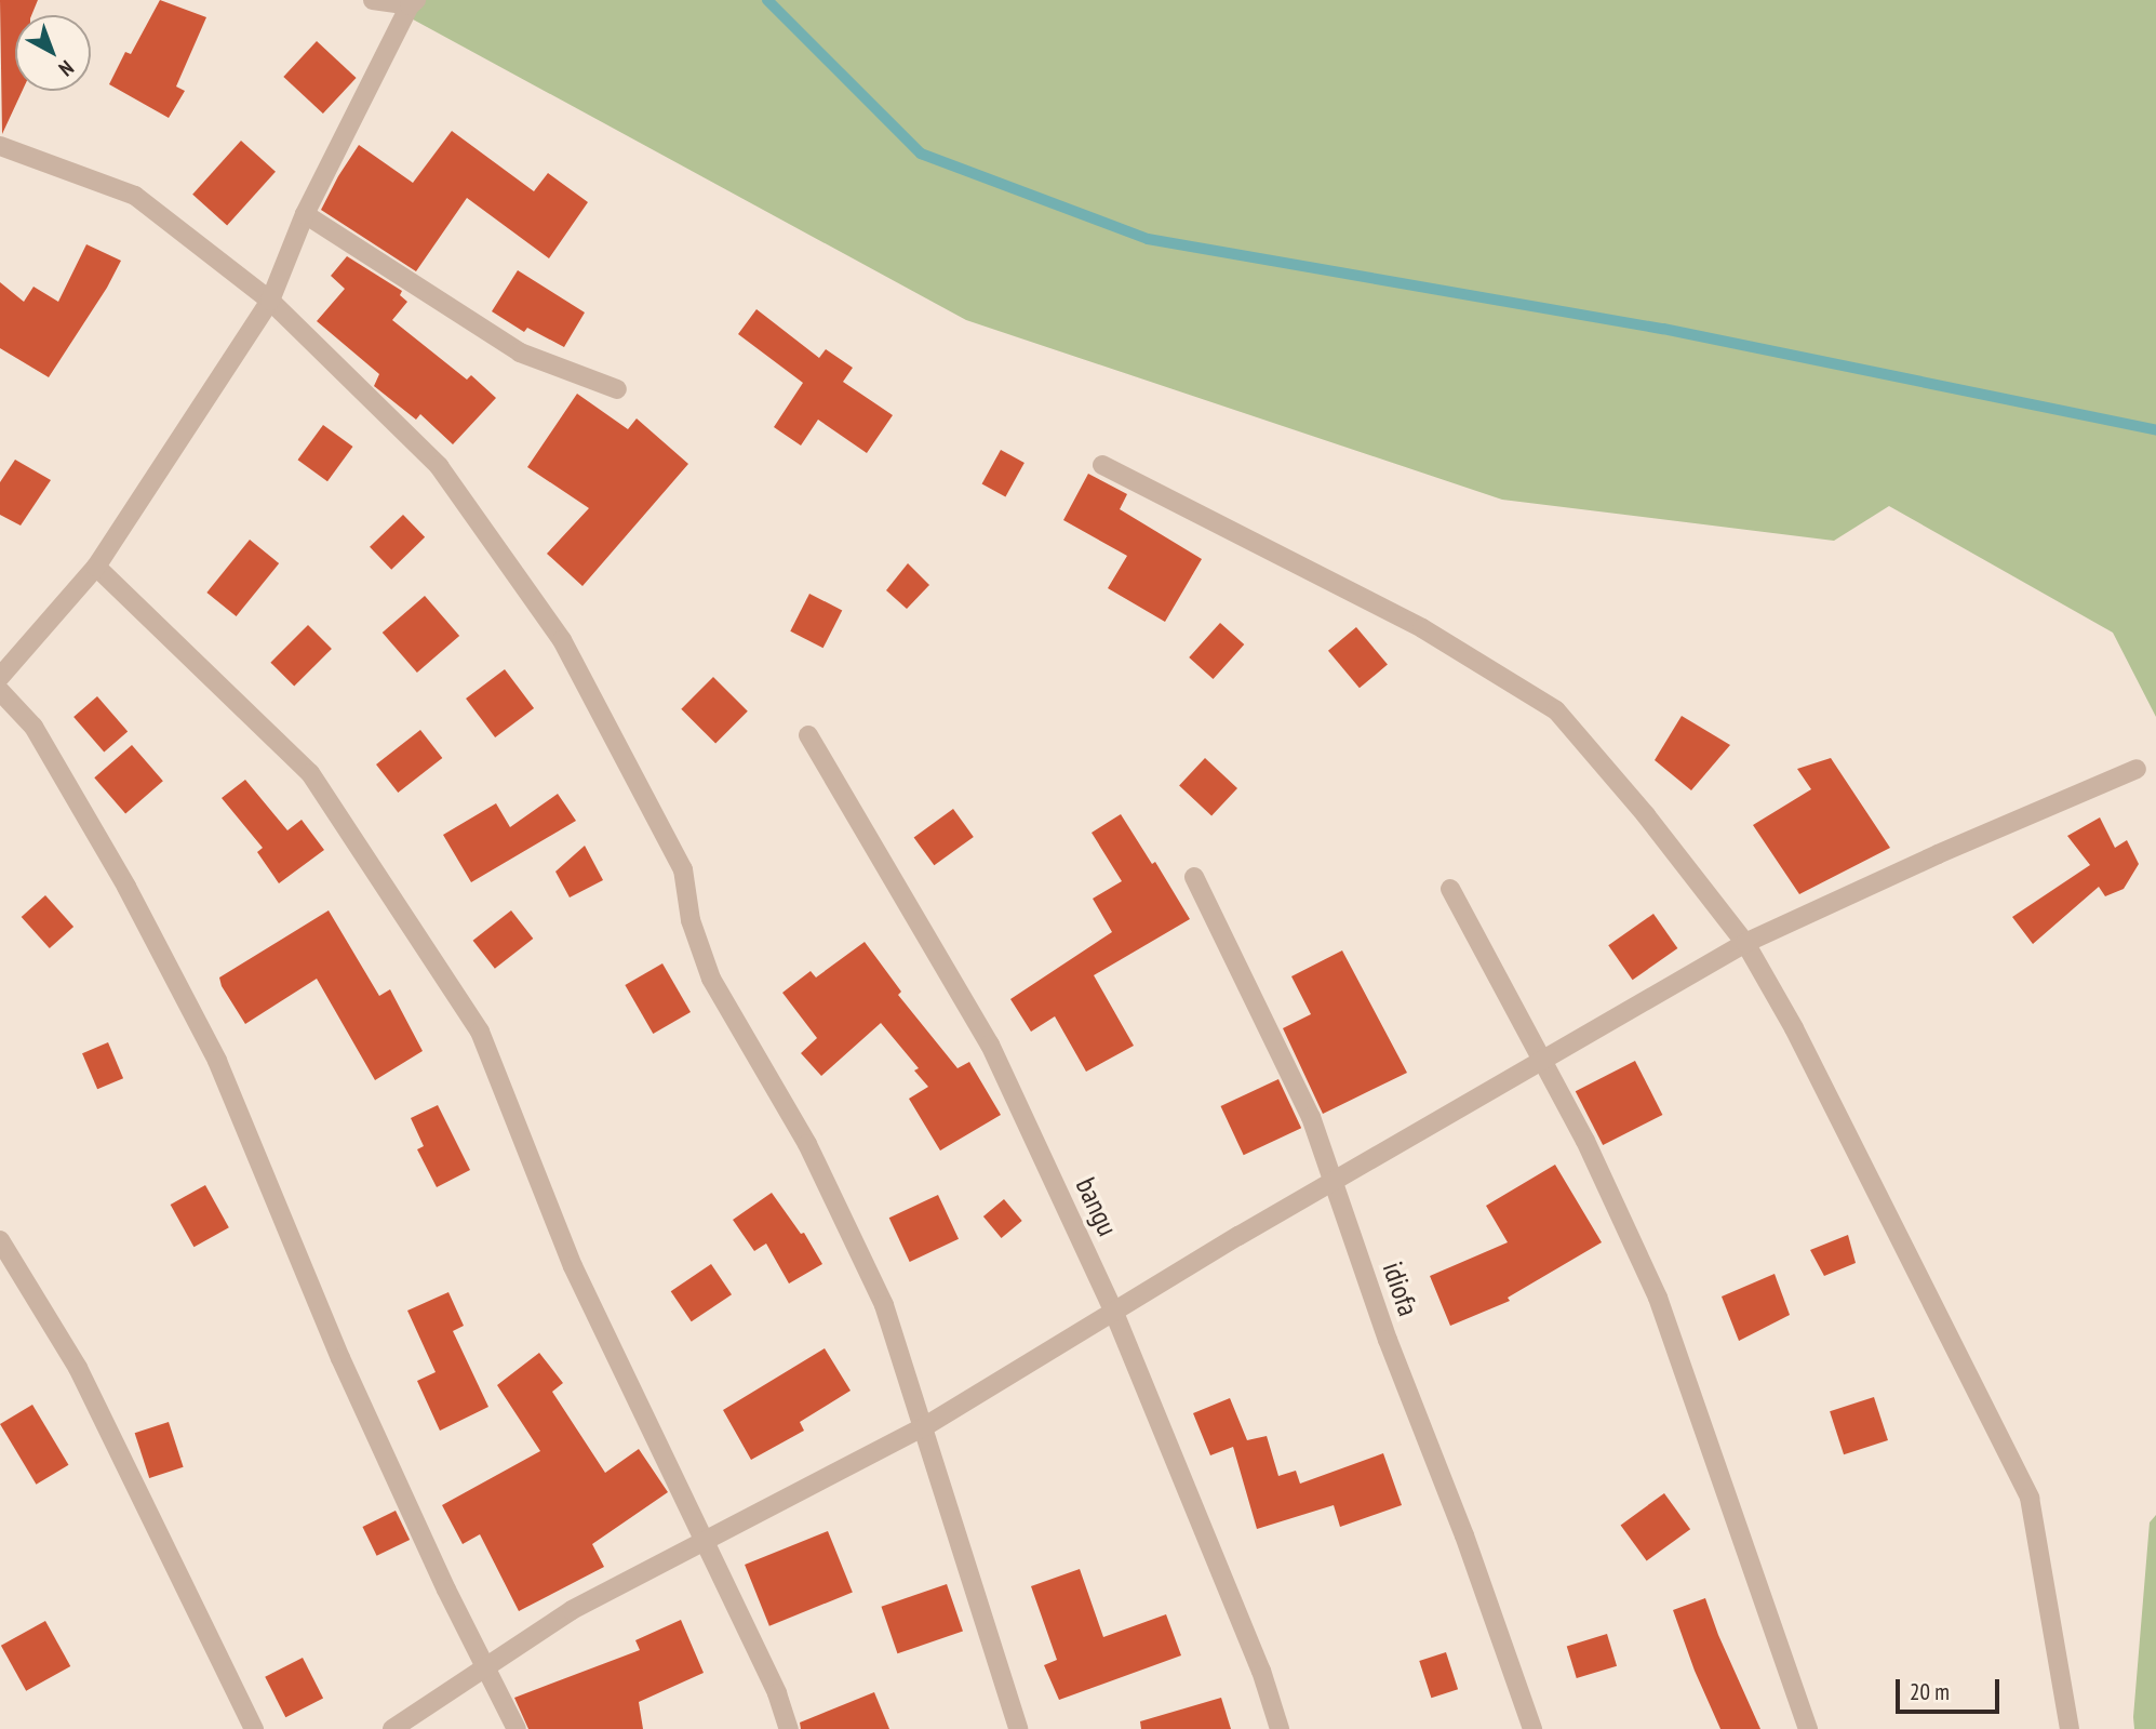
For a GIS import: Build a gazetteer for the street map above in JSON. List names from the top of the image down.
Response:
{
  "streets": {
    "street": ["bangu", "idiofa"]
  },
  "scale_bar": "20 m",
  "north": "bottom right"
}
